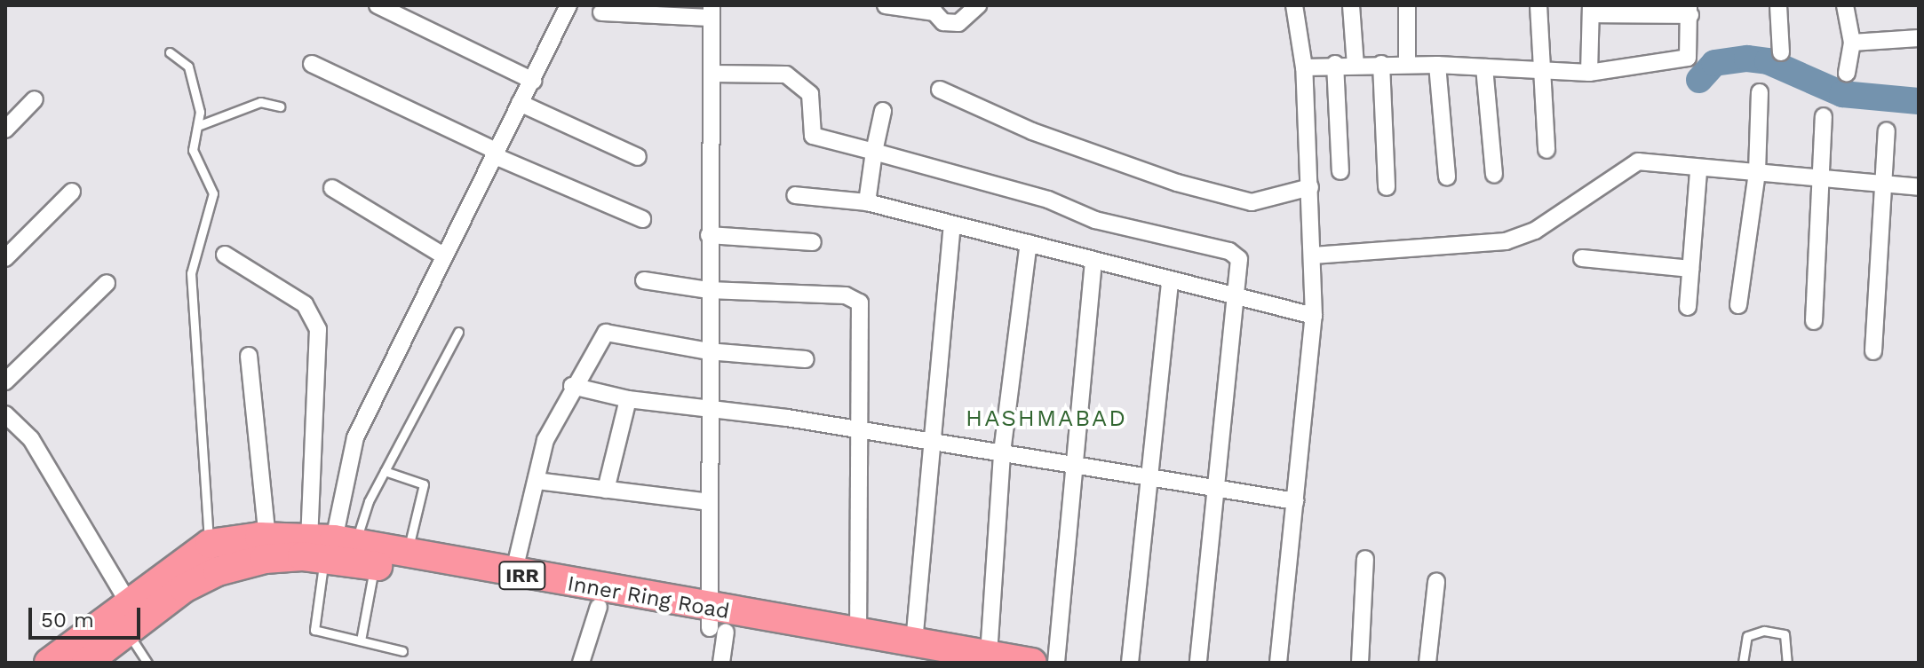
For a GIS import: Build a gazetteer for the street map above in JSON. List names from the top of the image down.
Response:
{
  "streets": {
    "highway": ["IRR", "Inner Ring Road"]
  },
  "districts": ["HASHMABAD"],
  "scale_bar": "50 m"
}
